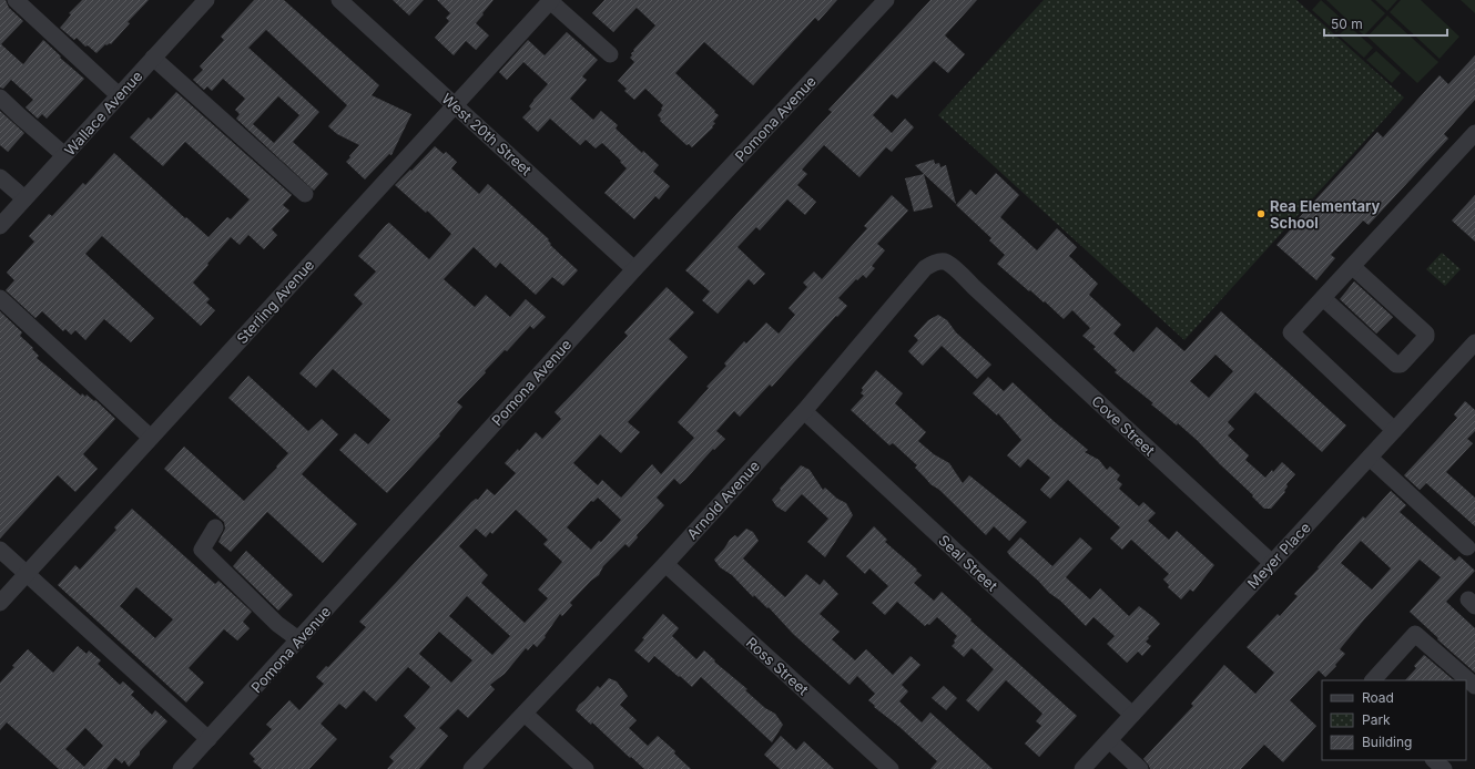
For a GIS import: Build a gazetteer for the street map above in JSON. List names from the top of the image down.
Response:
{
  "streets": {
    "street": [
      "Wallace Avenue",
      "Pomona Avenue",
      "West 20th Street",
      "Sterling Avenue",
      "Cove Street",
      "Arnold Avenue",
      "Meyer Place",
      "Seal Street",
      "Ross Street"
    ]
  },
  "crossings": [
    ["Pomona Avenue", "West 20th Street"],
    ["West 20th Street", "Sterling Avenue"],
    ["Cove Street", "Arnold Avenue"],
    ["Cove Street", "Meyer Place"],
    ["Arnold Avenue", "Seal Street"],
    ["Arnold Avenue", "Ross Street"],
    ["Meyer Place", "Seal Street"]
  ],
  "places": ["Rea Elementary School"],
  "legend": ["Road", "Park", "Building"],
  "scale_bar": "50 m"
}
